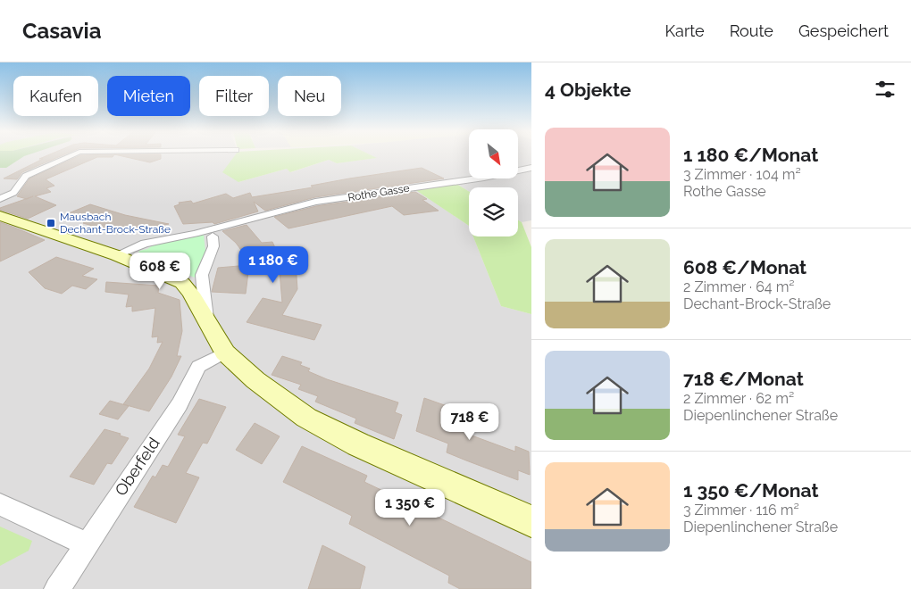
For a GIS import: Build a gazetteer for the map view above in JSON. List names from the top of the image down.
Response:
{
  "streets": {
    "street": ["Rothe Gasse", "Oberfeld"]
  },
  "places": {
    "transit": ["Mausbach Dechant-Brock-Straße"]
  },
  "north": "bottom right",
  "page": {
    "header": "Casavia",
    "nav": ["Karte", "Route", "Gespeichert"],
    "heading": "4 Objekte",
    "chip": [
      "Kaufen",
      "Mieten",
      "Filter",
      "Neu"
    ],
    "list": [
      {
        "name": "1 180 €/Monat",
        "note": "3 Zimmer · 104 m² · Rothe Gasse"
      },
      {
        "name": "608 €/Monat",
        "note": "2 Zimmer · 64 m² · Dechant-Brock-Straße"
      },
      {
        "name": "718 €/Monat",
        "note": "2 Zimmer · 62 m² · Diepenlinchener Straße"
      },
      {
        "name": "1 350 €/Monat",
        "note": "3 Zimmer · 116 m² · Diepenlinchener Straße"
      }
    ],
    "price": [
      "1 180 €",
      "608 €",
      "718 €",
      "1 350 €"
    ]
  }
}
